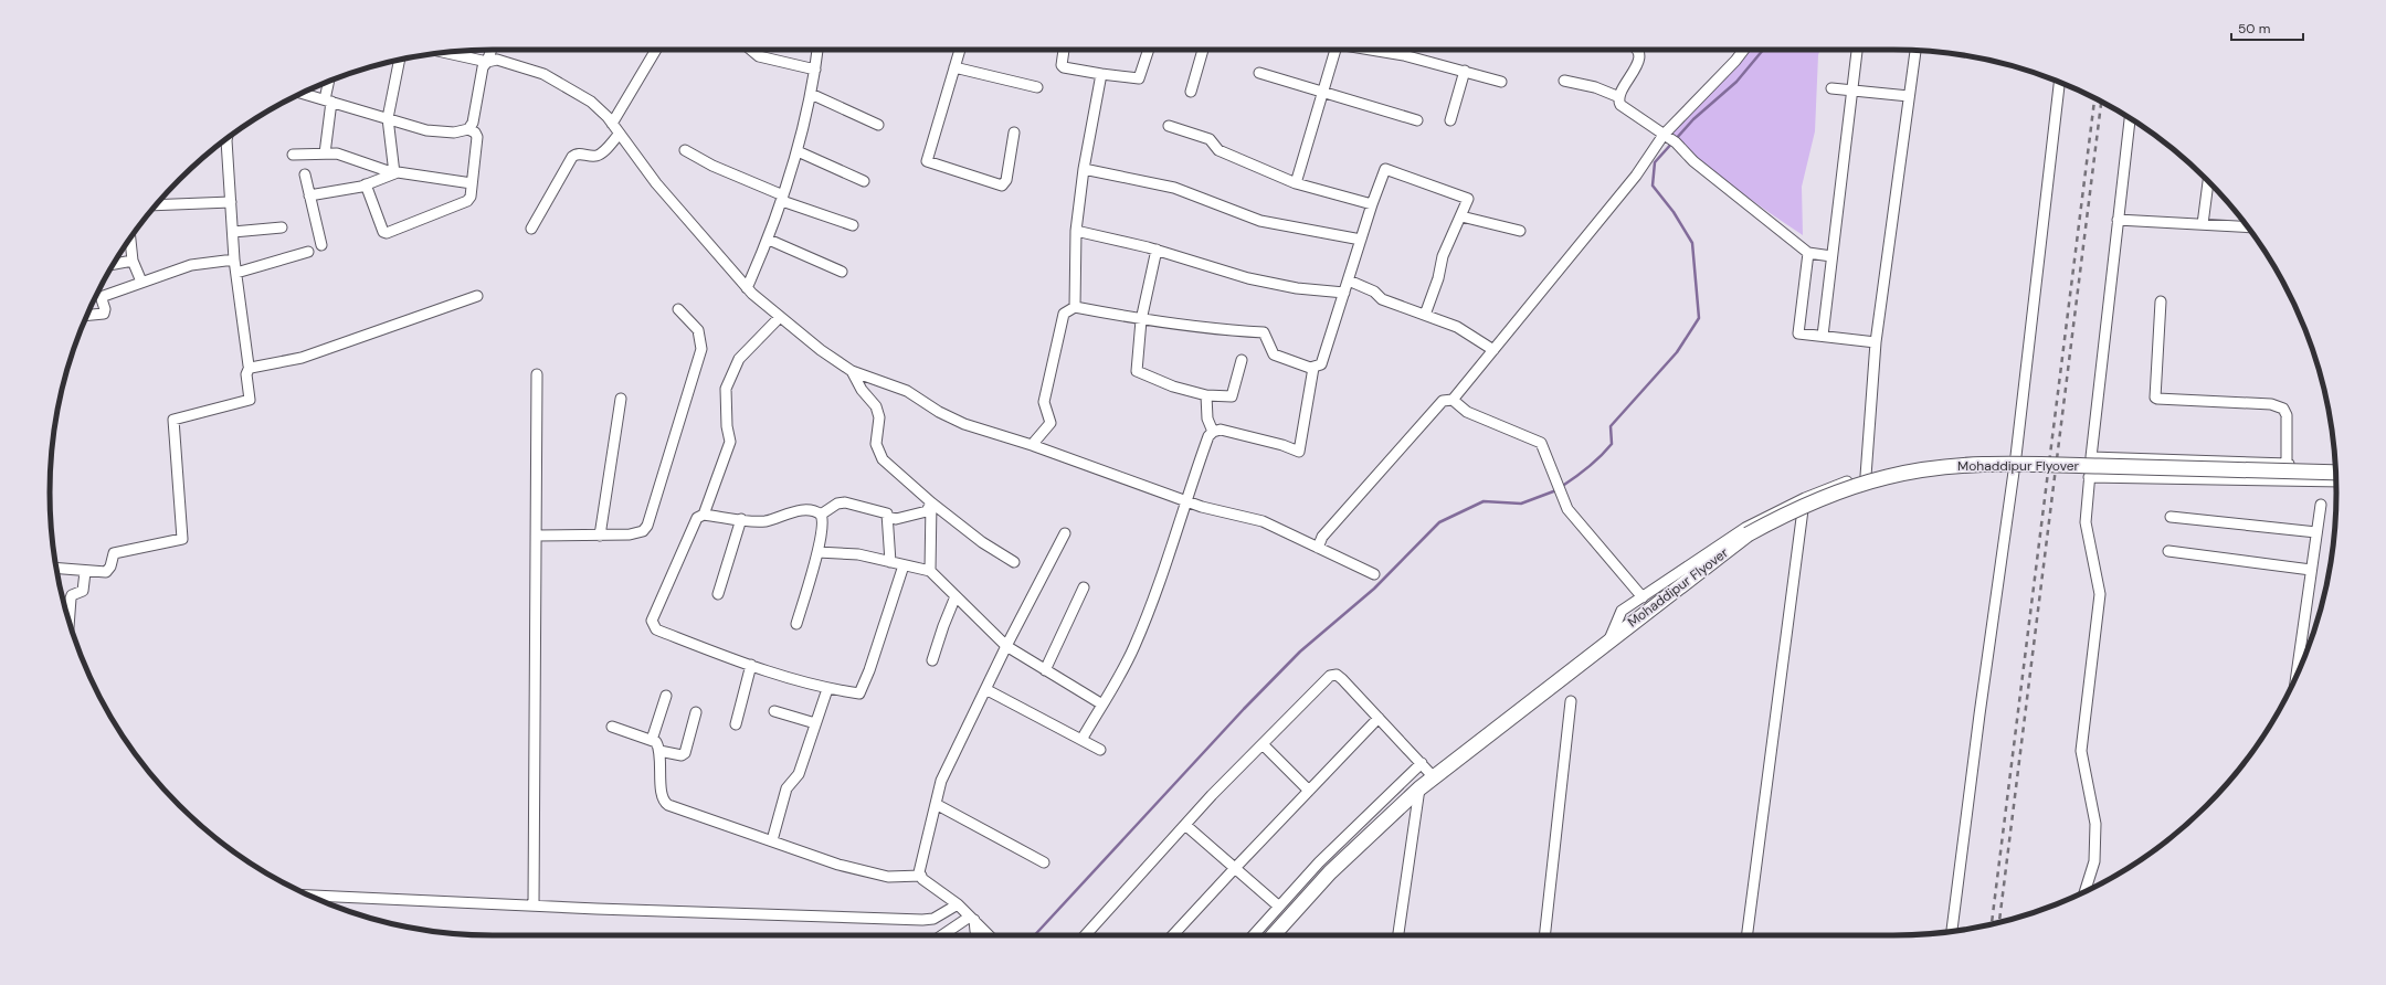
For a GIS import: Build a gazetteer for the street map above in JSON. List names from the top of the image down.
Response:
{
  "streets": {
    "highway": ["Mohaddipur Flyover"]
  },
  "scale_bar": "50 m"
}
